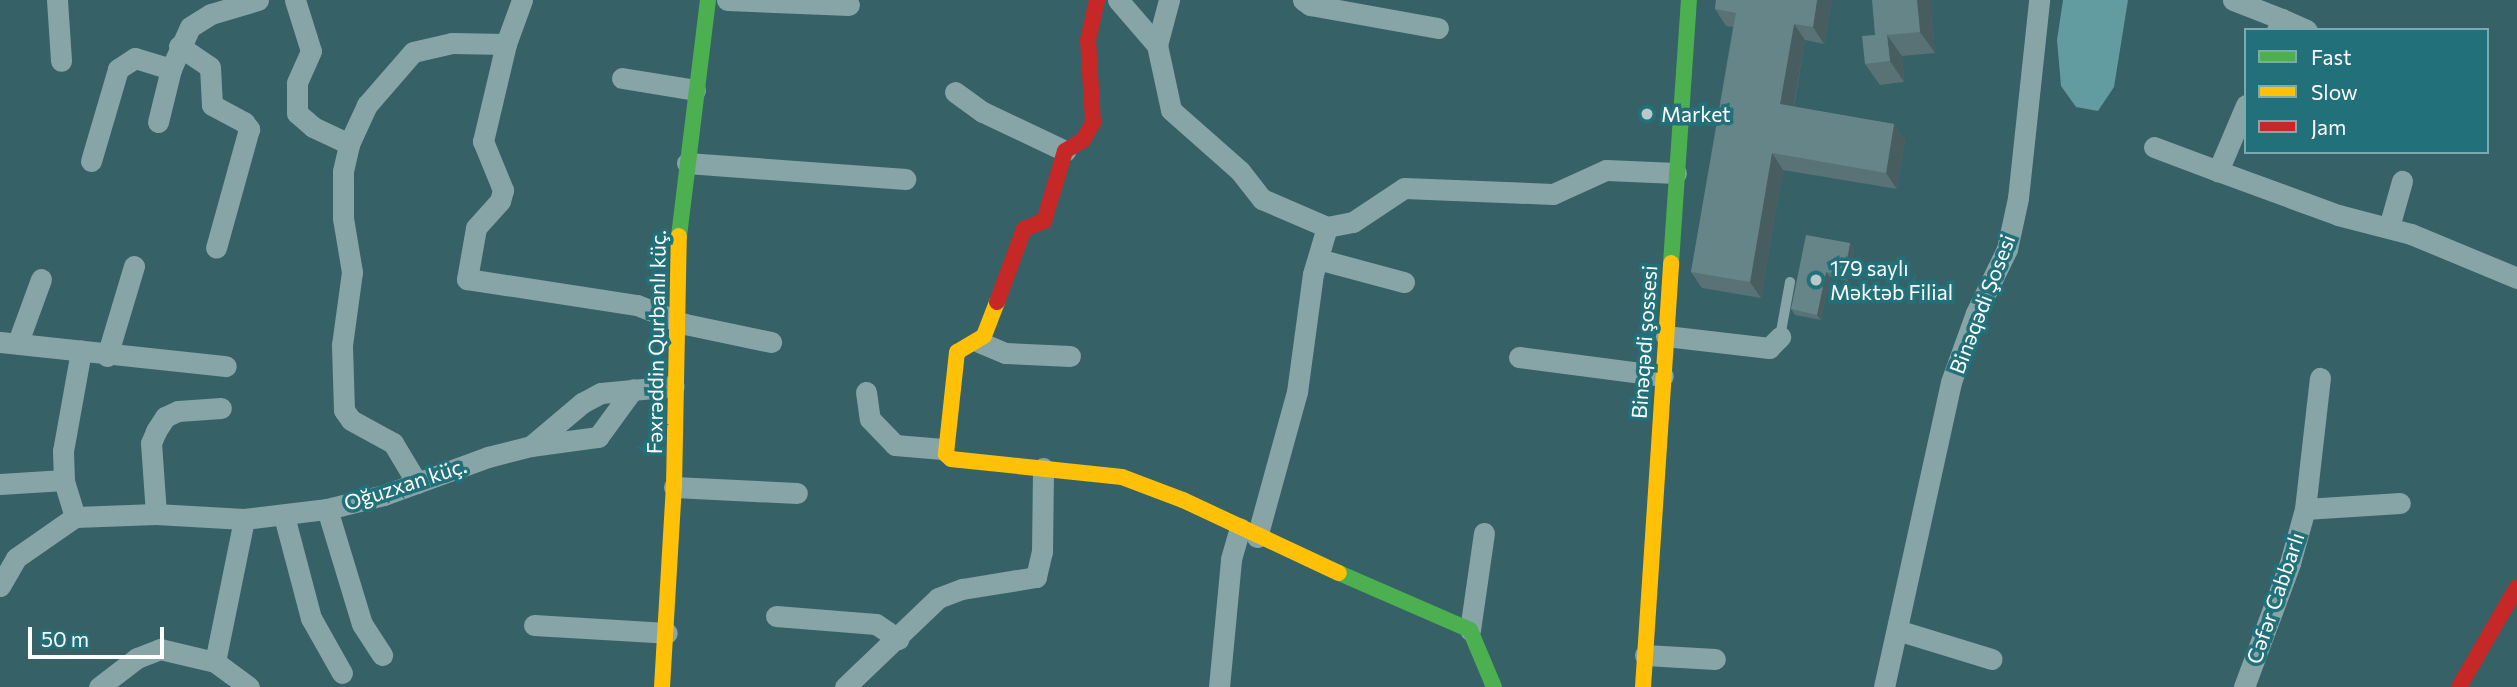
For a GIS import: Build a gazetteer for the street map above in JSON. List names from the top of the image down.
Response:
{
  "streets": {
    "street": [
      "Binəqədi Şosesi",
      "Fəxrəddin Qurbanlı küç.",
      "Binəqədi şossesi",
      "Oğuzxan küç.",
      "Cəfər Cabbarlı"
    ]
  },
  "crossings": [
    ["Fəxrəddin Qurbanlı küç.", "Oğuzxan küç."]
  ],
  "places": ["Market", "179 saylı Məktəb Filial"],
  "legend": ["Fast", "Slow", "Jam"],
  "scale_bar": "50 m"
}
